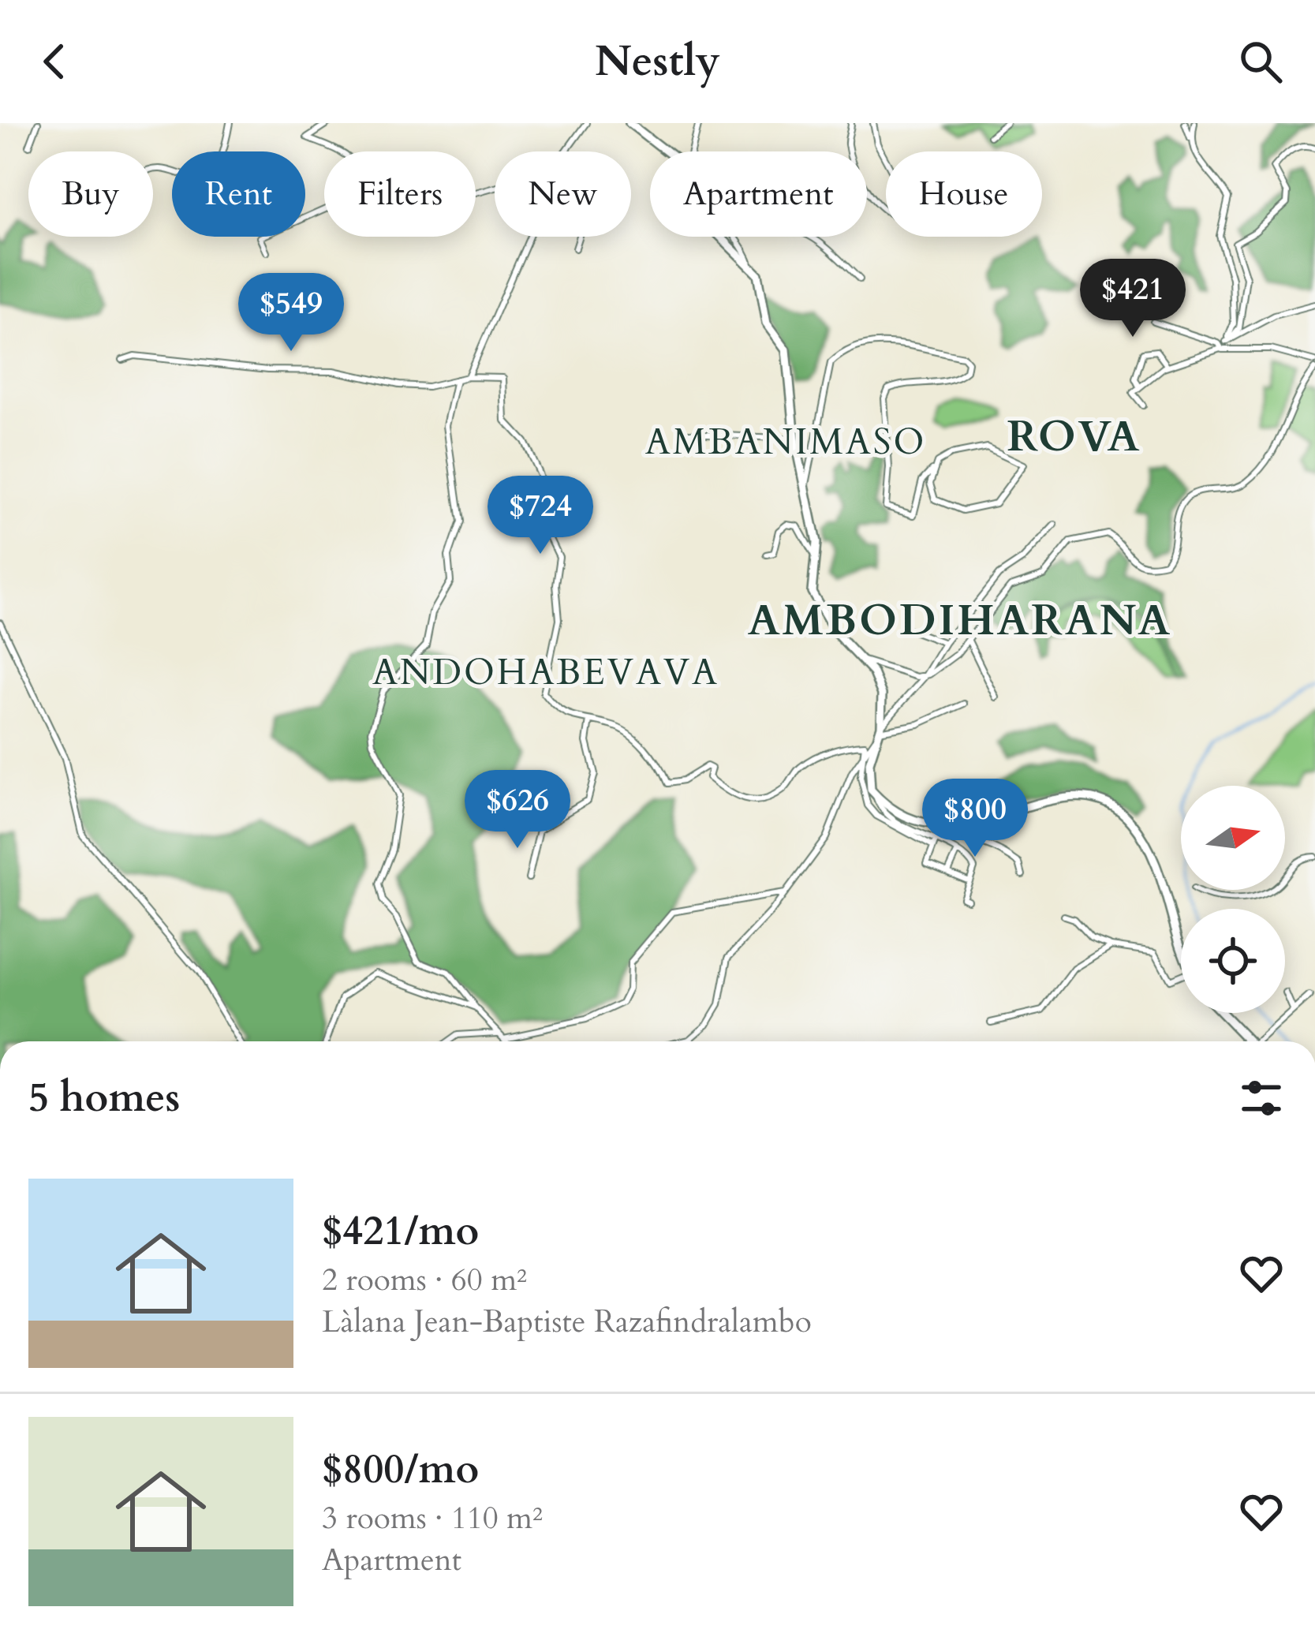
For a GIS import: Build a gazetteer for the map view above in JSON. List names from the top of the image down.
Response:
{
  "districts": [
    "ROVA",
    "AMBANIMASO",
    "AMBODIHARANA",
    "ANDOHABEVAVA"
  ],
  "north": "right",
  "page": {
    "header": "Nestly",
    "chip": [
      "Buy",
      "Rent",
      "Filters",
      "New",
      "Apartment",
      "House"
    ],
    "price": [
      "$421",
      "$549",
      "$724",
      "$626",
      "$800"
    ],
    "heading": "5 homes",
    "list": [
      {
        "name": "$421/mo",
        "note": "2 rooms · 60 m² · Làlana Jean-Baptiste Razafindralambo"
      },
      {
        "name": "$800/mo",
        "note": "3 rooms · 110 m² · Apartment"
      }
    ]
  }
}
